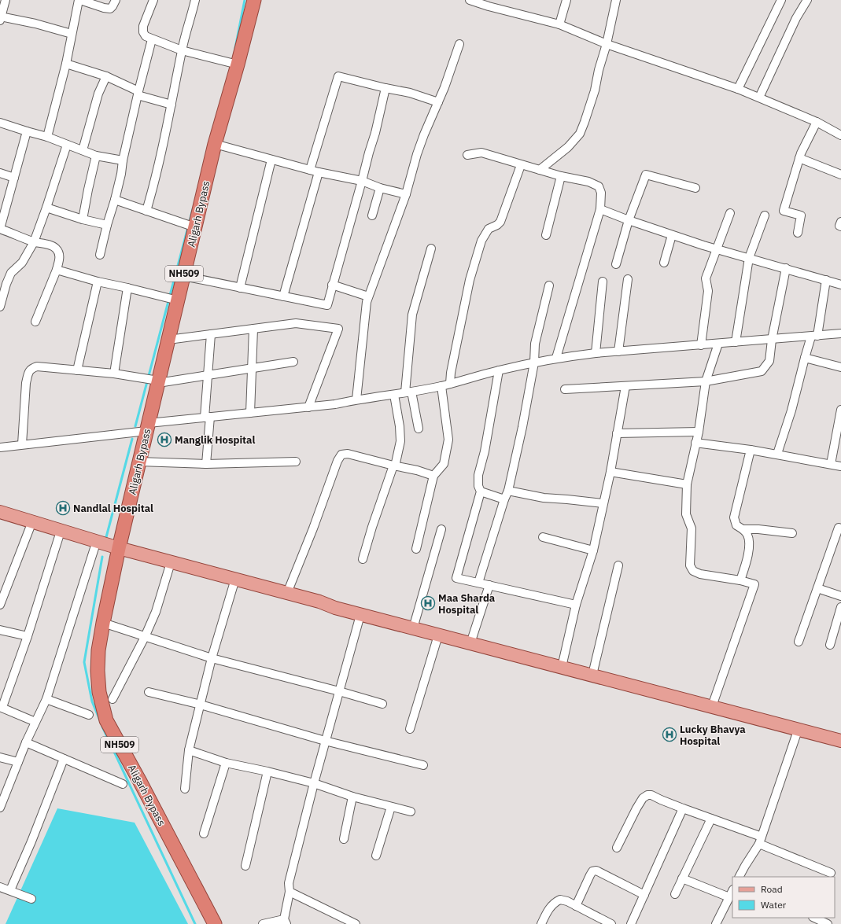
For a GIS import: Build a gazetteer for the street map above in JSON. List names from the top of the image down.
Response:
{
  "streets": {
    "highway": ["Aligarh Bypass", "NH509"]
  },
  "places": {
    "hospital": [
      "Manglik Hospital",
      "Nandlal Hospital",
      "Maa Sharda Hospital",
      "Lucky Bhavya Hospital"
    ]
  },
  "legend": ["Road", "Water"]
}
